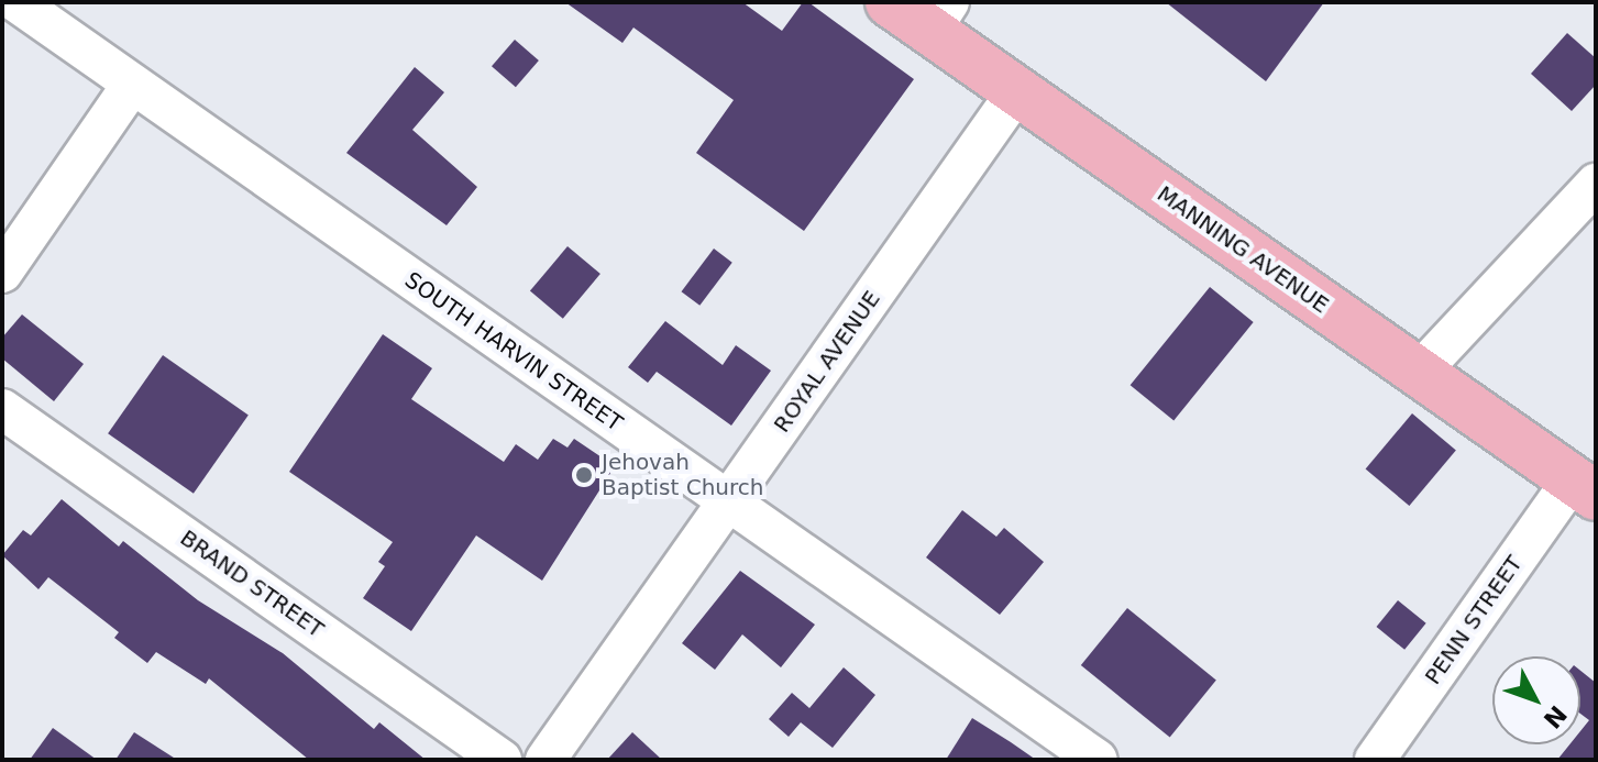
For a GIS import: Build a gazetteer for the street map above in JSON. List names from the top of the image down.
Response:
{
  "streets": {
    "main road": ["MANNING AVENUE"],
    "street": [
      "SOUTH HARVIN STREET",
      "ROYAL AVENUE",
      "BRAND STREET",
      "PENN STREET"
    ]
  },
  "crossings": [
    ["MANNING AVENUE", "ROYAL AVENUE"],
    ["MANNING AVENUE", "PENN STREET"],
    ["SOUTH HARVIN STREET", "ROYAL AVENUE"]
  ],
  "places": ["Jehovah Baptist Church"],
  "north": "bottom right"
}
